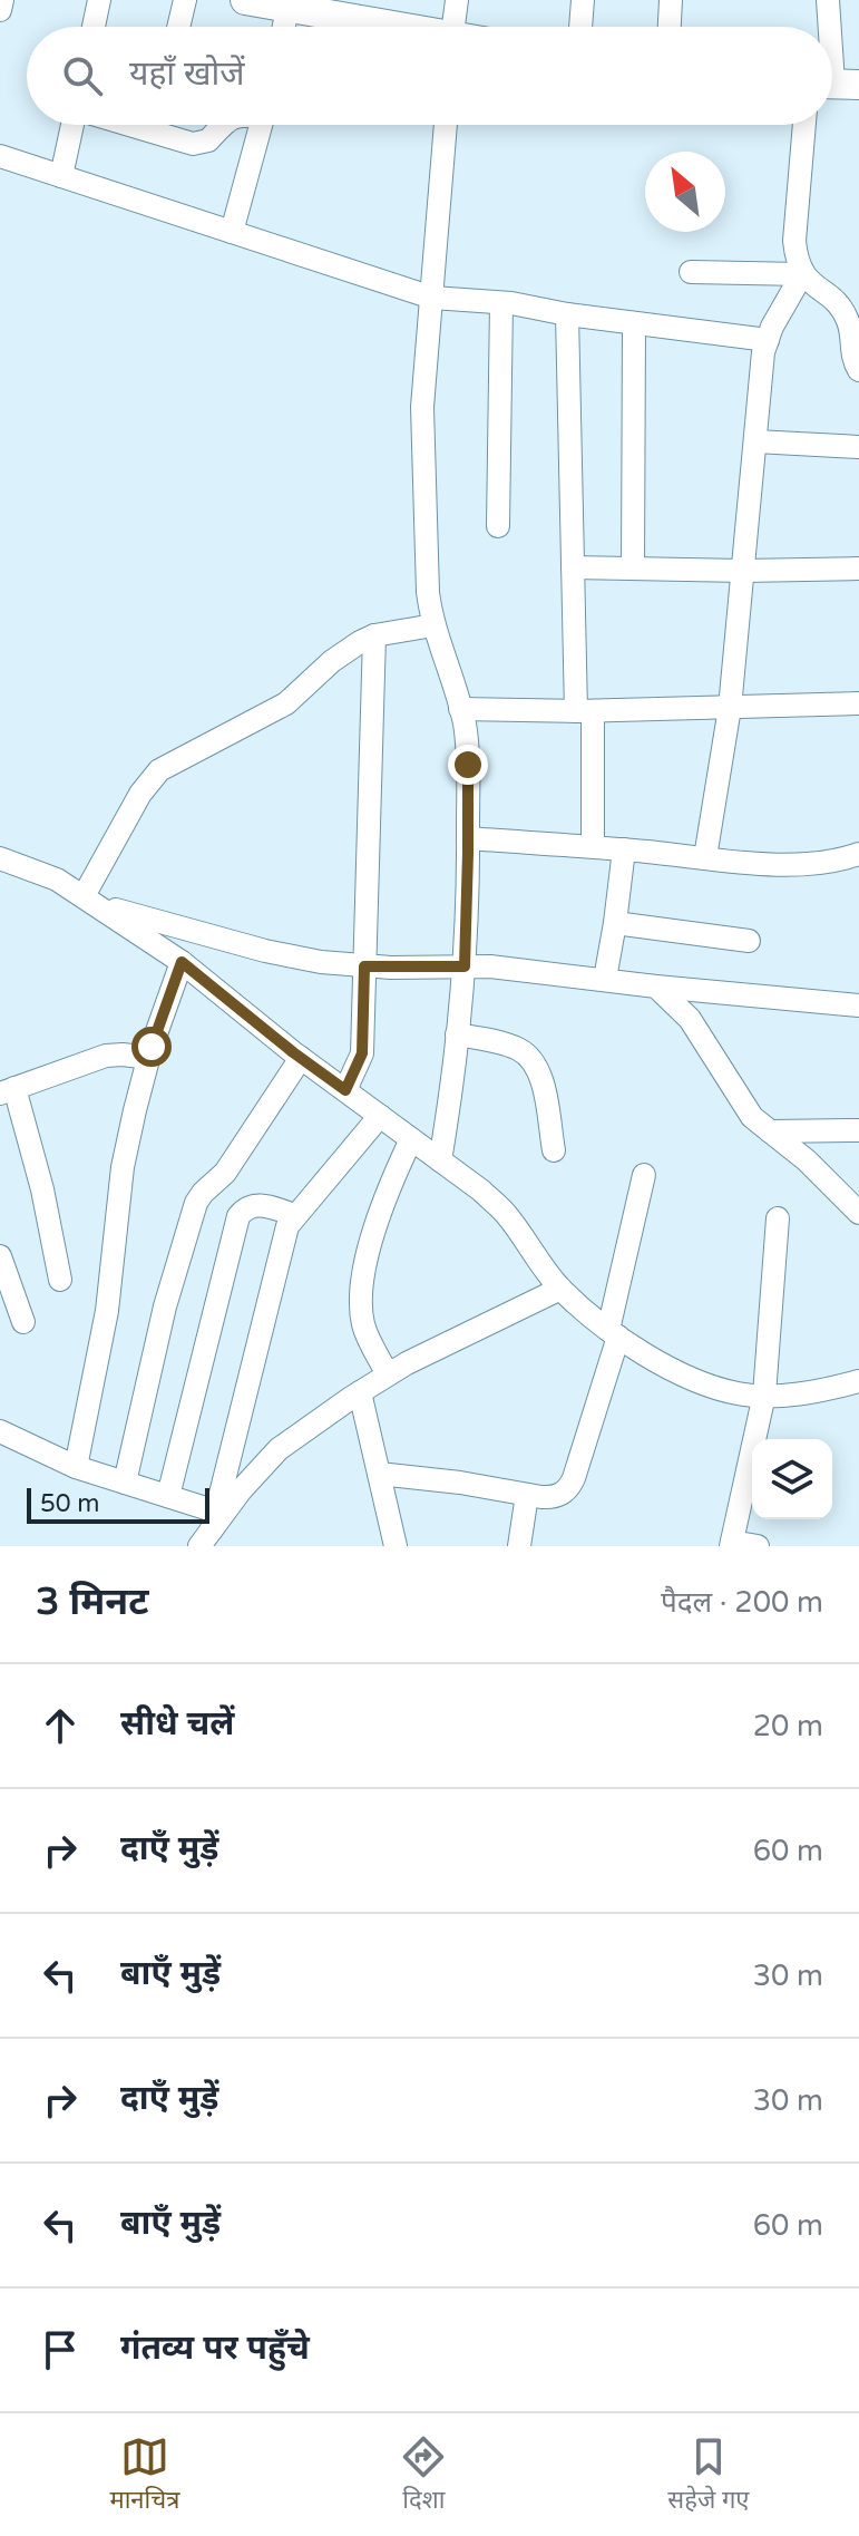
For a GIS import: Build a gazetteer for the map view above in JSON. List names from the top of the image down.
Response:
{
  "scale_bar": "50 m",
  "north": "top left",
  "page": {
    "search": "यहाँ खोजें",
    "scale": "50 m",
    "heading": ["3 मिनट", "पैदल · 200 m"],
    "list": [
      ["सीधे चलें", "20 m"],
      ["दाएँ मुड़ें", "60 m"],
      ["बाएँ मुड़ें", "30 m"],
      ["दाएँ मुड़ें", "30 m"],
      ["बाएँ मुड़ें", "60 m"],
      "गंतव्य पर पहुँचे"
    ],
    "nav": ["मानचित्र", "दिशा", "सहेजे गए"]
  }
}
